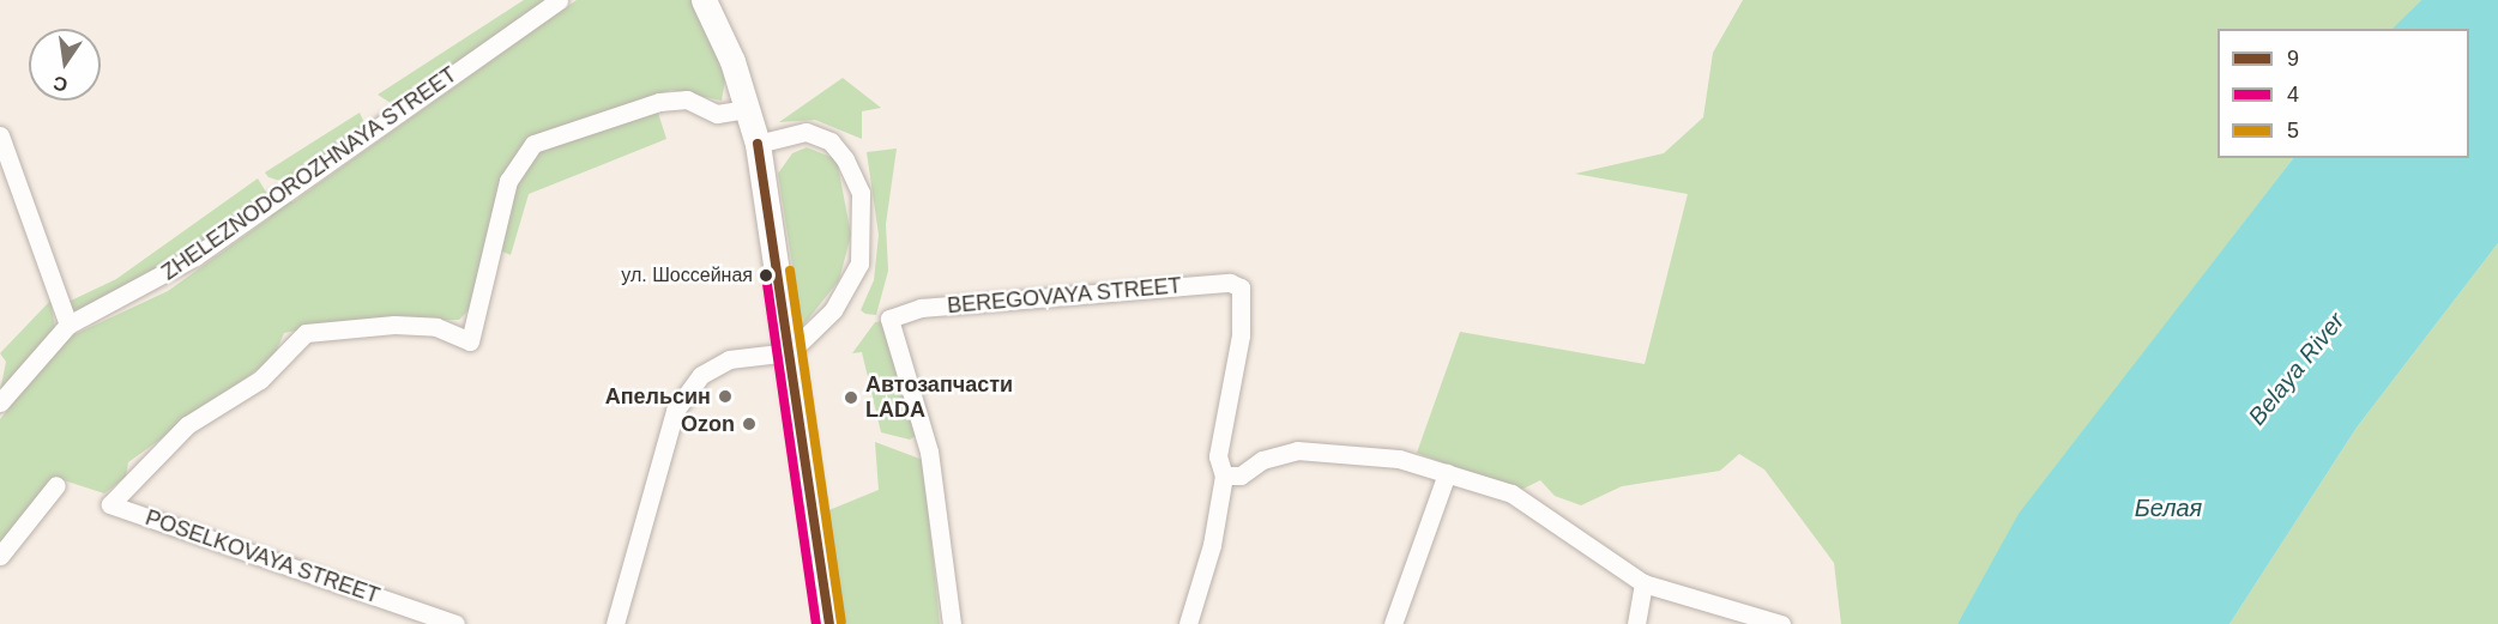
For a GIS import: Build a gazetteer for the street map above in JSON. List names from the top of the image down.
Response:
{
  "streets": {
    "street": ["ZHELEZNODOROZHNAYA STREET", "BEREGOVAYA STREET", "POSELKOVAYA STREET"]
  },
  "water": ["Belaya River", "Белая"],
  "places": [
    "ул. Шоссейная",
    "Апельсин",
    "Автозапчасти LADA",
    "Ozon"
  ],
  "lines": ["transit line 9", "transit line 5", "transit line 4"],
  "legend": ["9", "4", "5"],
  "north": "bottom"
}
